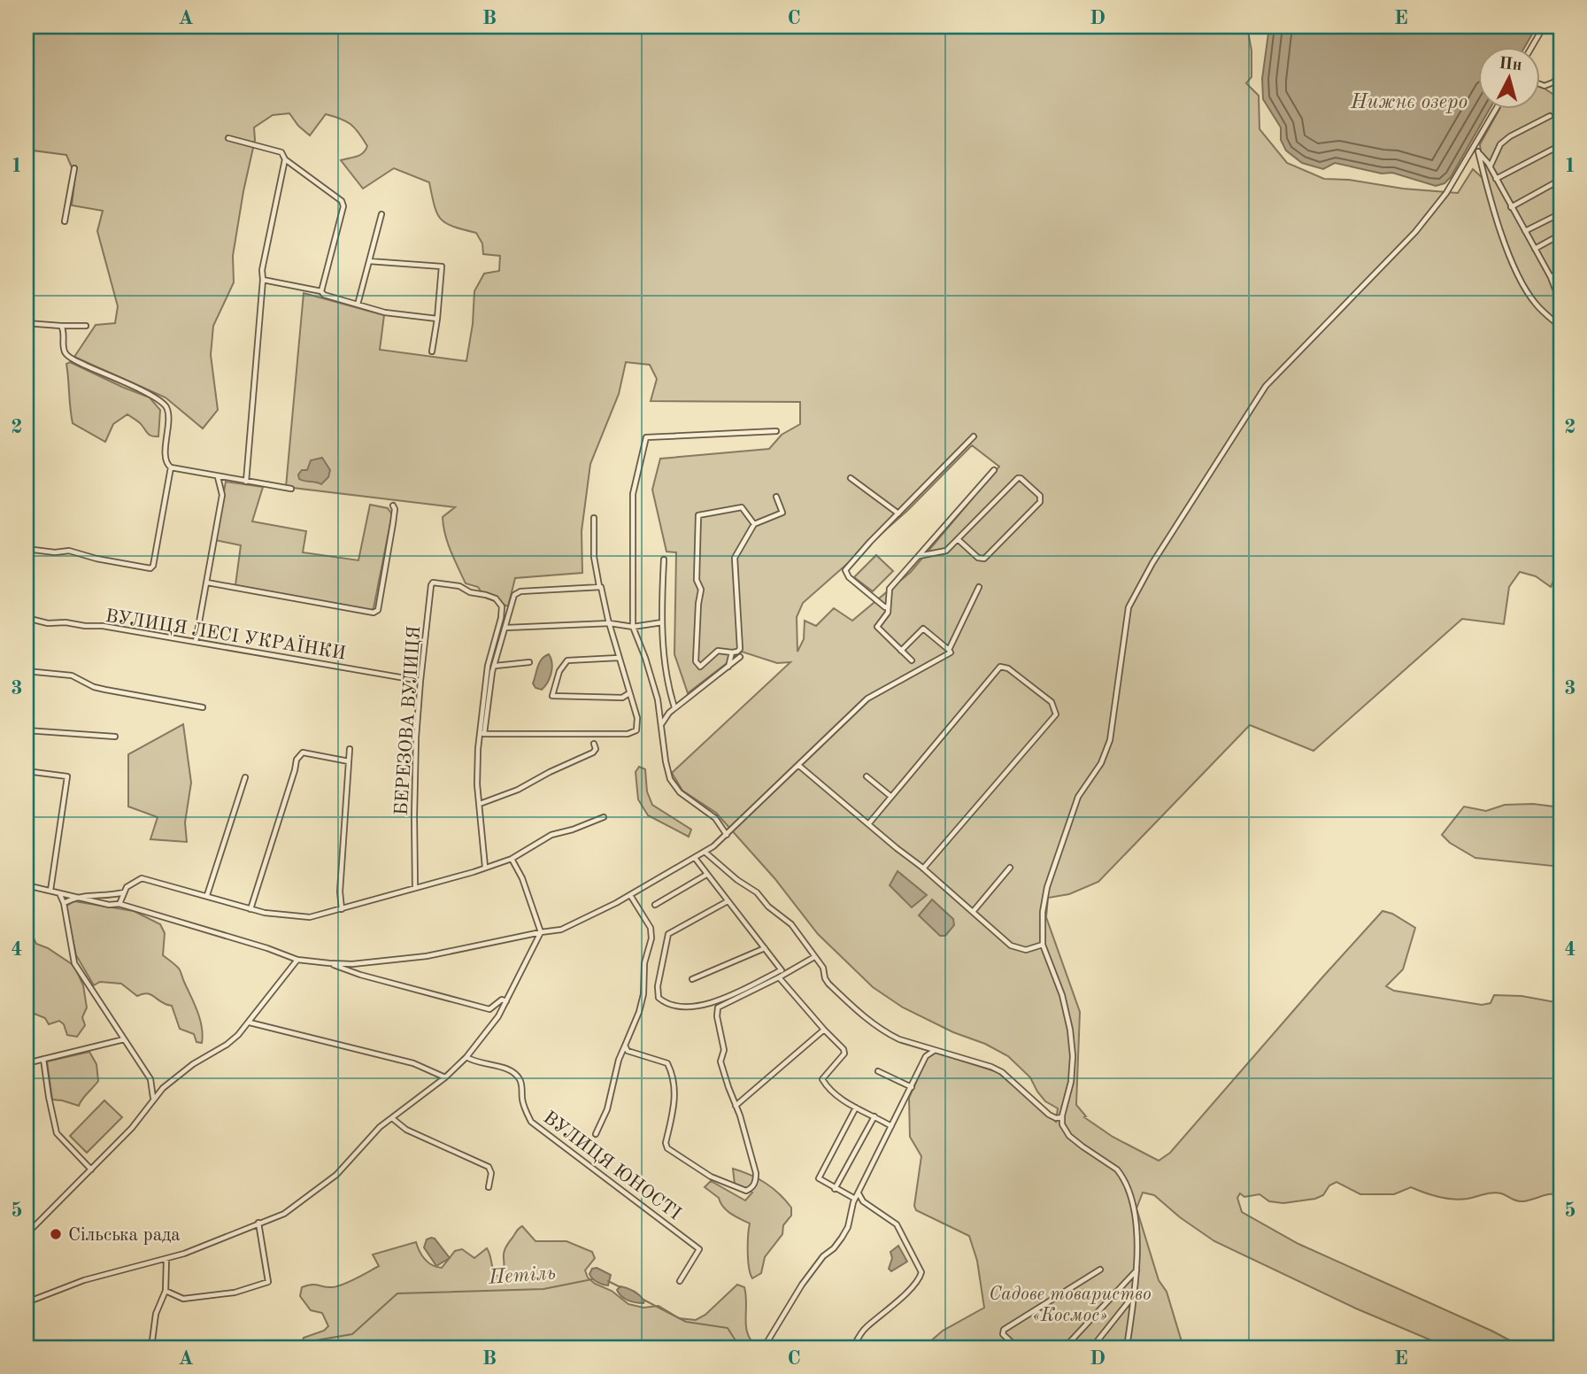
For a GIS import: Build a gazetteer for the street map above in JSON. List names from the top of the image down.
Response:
{
  "streets": {
    "street": ["ВУЛИЦЯ ЛЕСІ УКРАЇНКИ", "БЕРЕЗОВА ВУЛИЦЯ", "ВУЛИЦЯ ЮНОСТІ"]
  },
  "crossings": [
    ["ВУЛИЦЯ ЛЕСІ УКРАЇНКИ", "БЕРЕЗОВА ВУЛИЦЯ"]
  ],
  "water": ["Нижнє озеро", "Петіль"],
  "parks": ["Садове товариство «Космос»"],
  "places": ["Cільська рада"],
  "north": "top",
  "grid": {
    "columns": [
      "A",
      "B",
      "C",
      "D",
      "E"
    ],
    "rows": [
      "1",
      "2",
      "3",
      "4",
      "5"
    ]
  }
}
